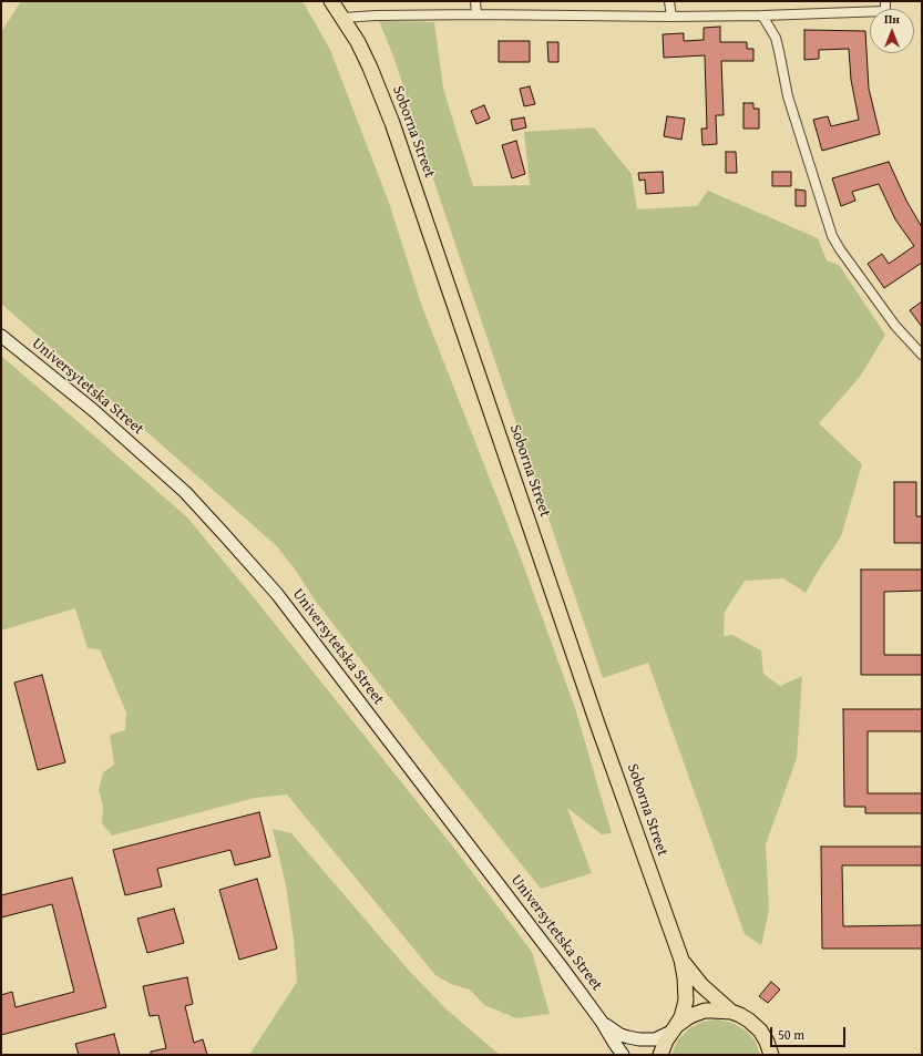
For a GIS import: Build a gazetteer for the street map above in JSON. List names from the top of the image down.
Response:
{
  "streets": {
    "main road": ["Soborna Street", "Universytetska Street"]
  },
  "crossings": [
    ["Soborna Street", "Universytetska Street"]
  ],
  "scale_bar": "50 m",
  "north": "top"
}
